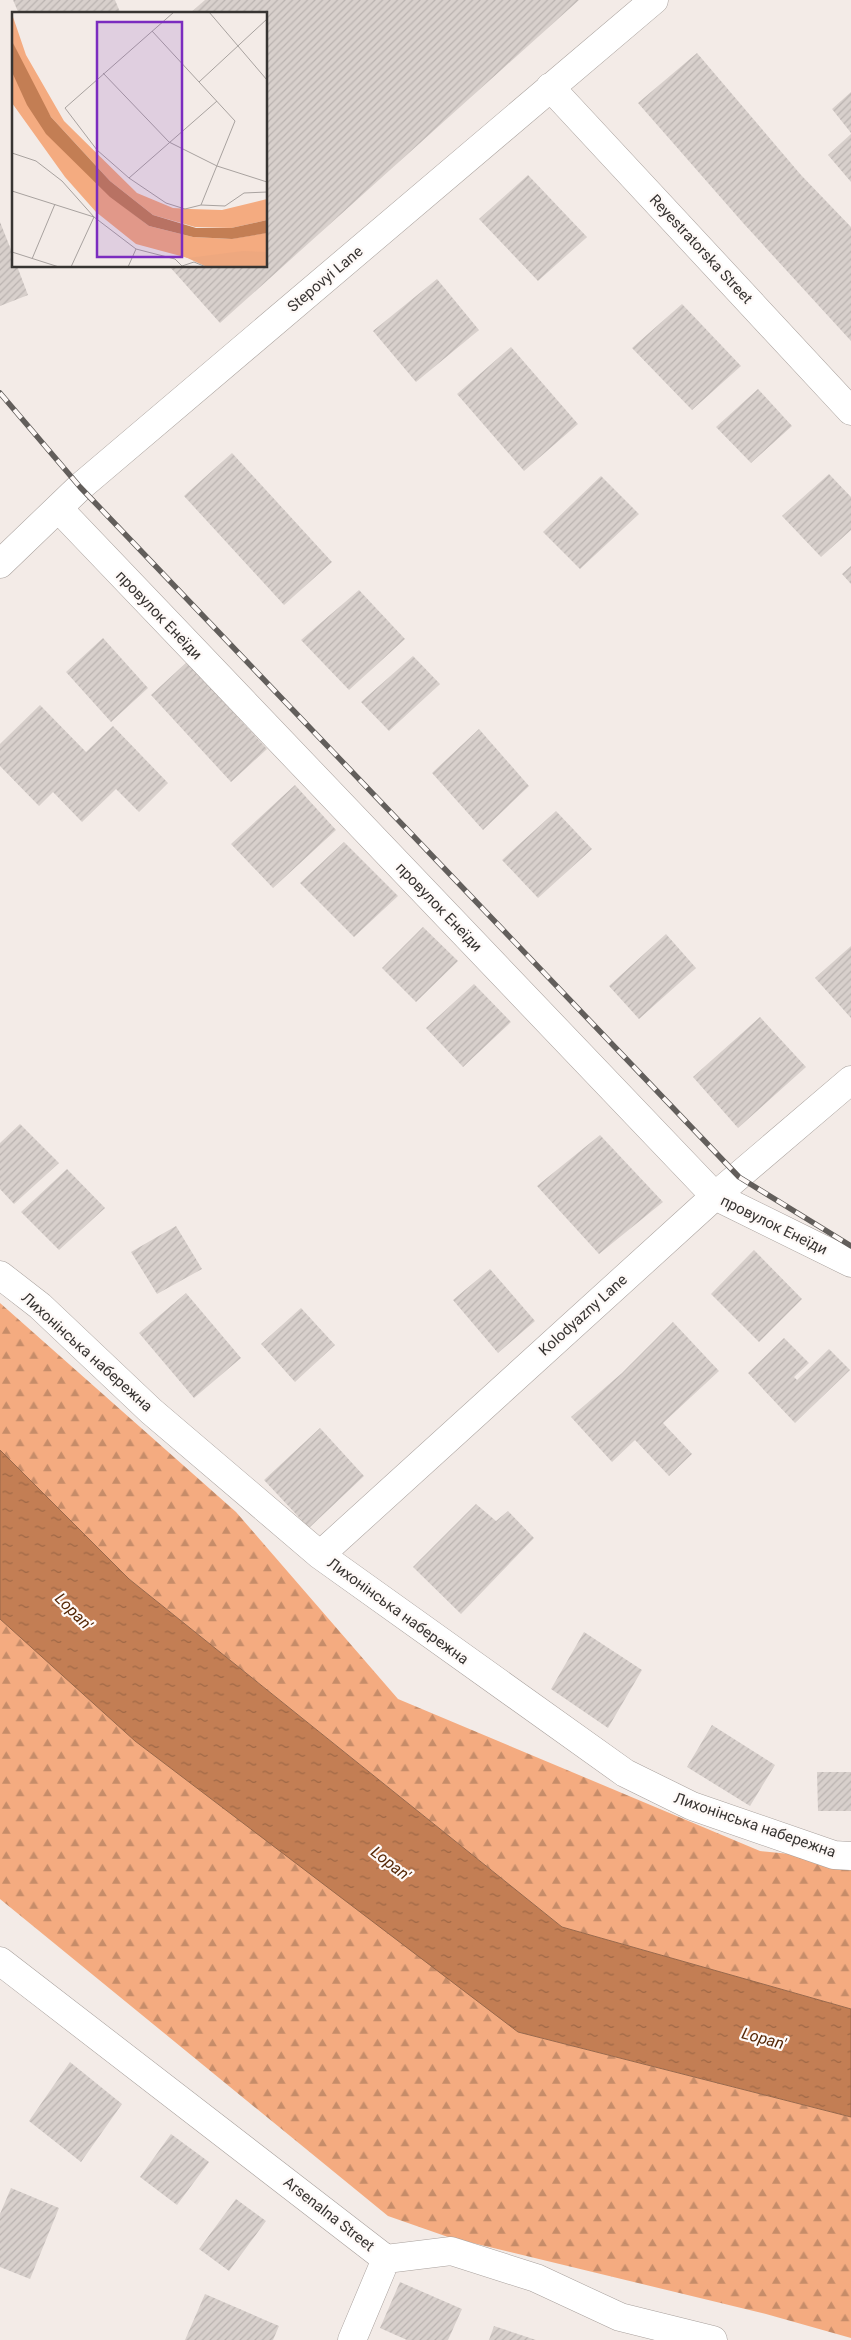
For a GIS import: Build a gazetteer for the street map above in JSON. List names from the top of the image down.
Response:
{
  "streets": {
    "street": [
      "Reyestratorska Street",
      "Stepovyi Lane",
      "провулок Енеїди",
      "Kolodyazny Lane",
      "Лихонінська набережна",
      "Arsenalna Street"
    ]
  },
  "crossings": [
    ["Reyestratorska Street", "Stepovyi Lane"],
    ["Stepovyi Lane", "провулок Енеїди"],
    ["провулок Енеїди", "Kolodyazny Lane"],
    ["Kolodyazny Lane", "Лихонінська набережна"]
  ],
  "water": ["Lopan'"]
}
